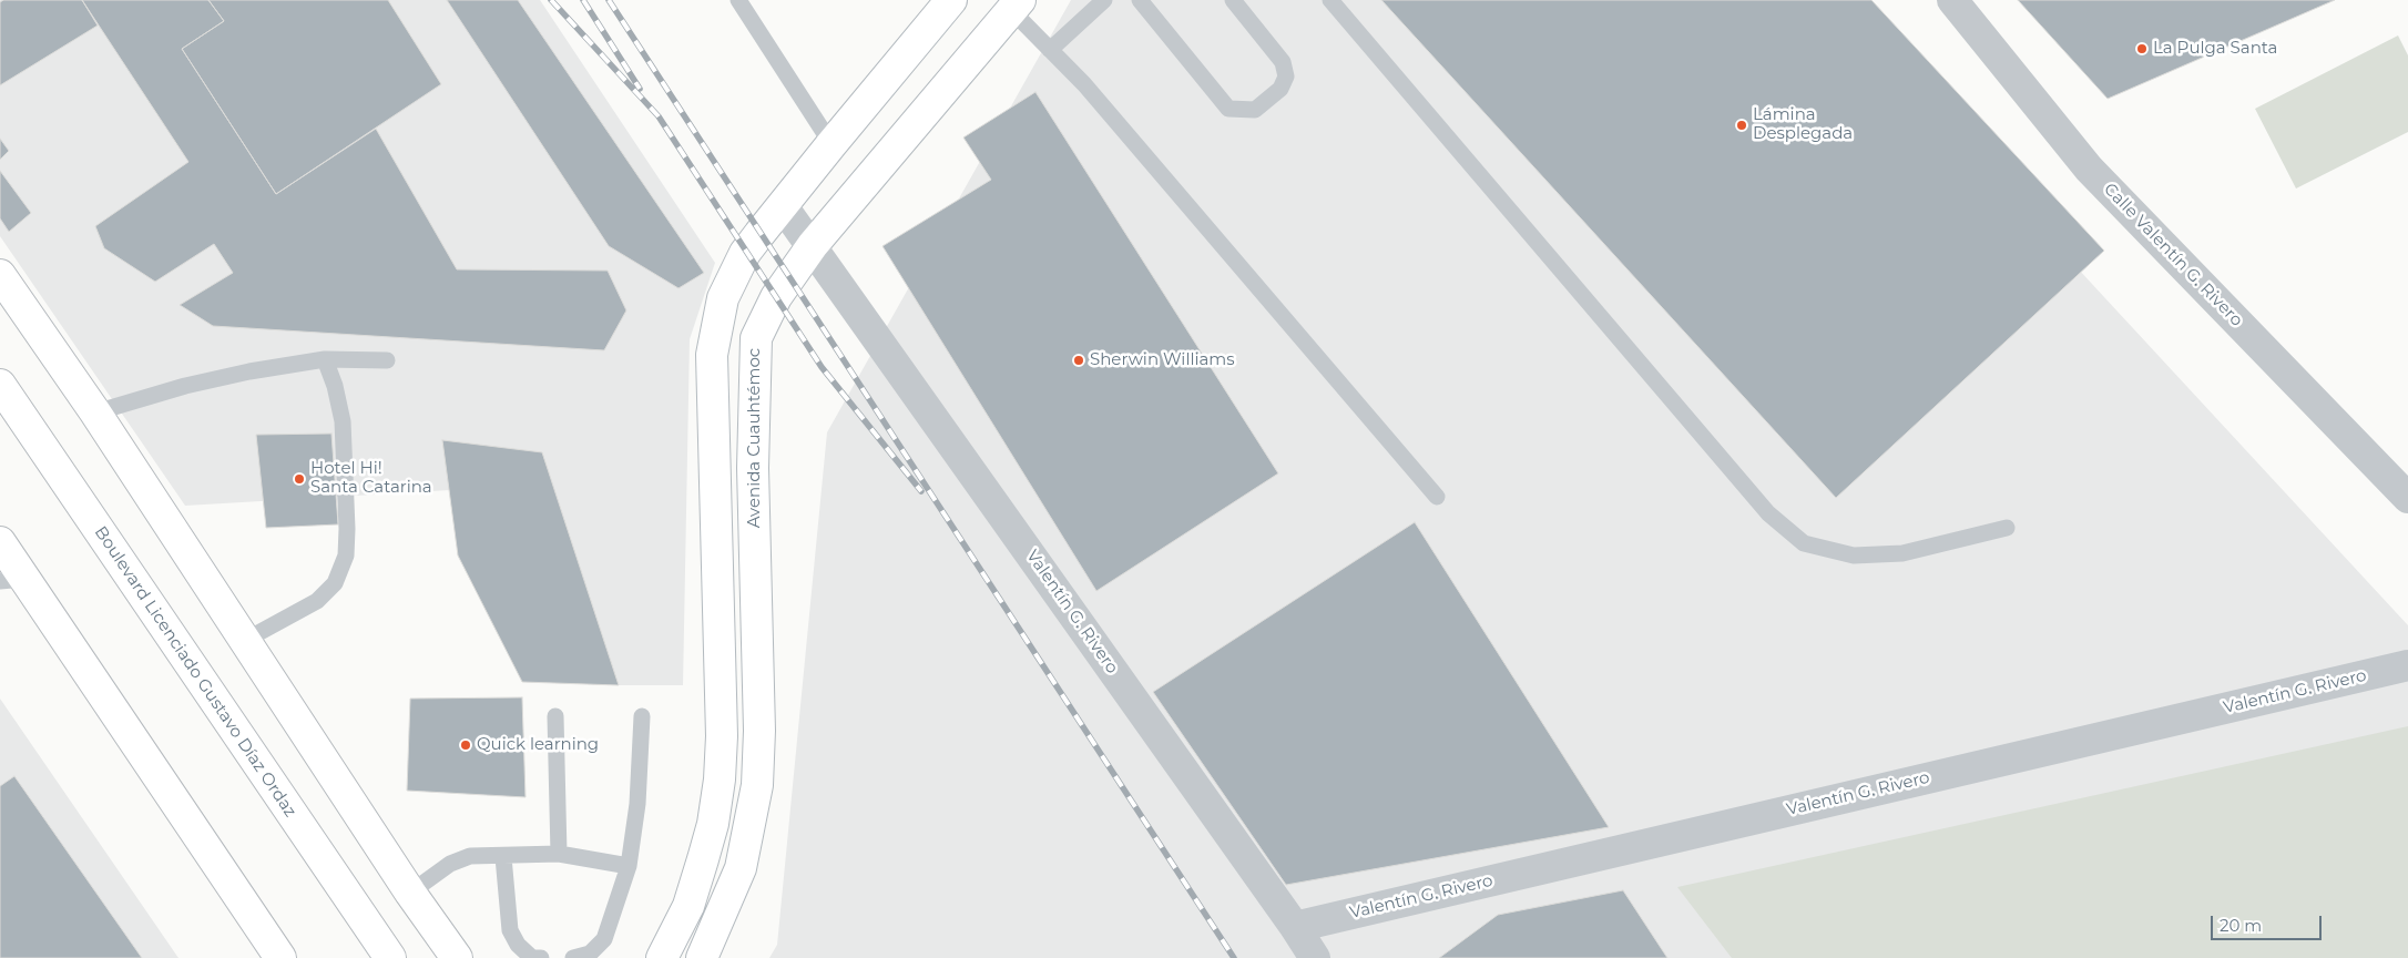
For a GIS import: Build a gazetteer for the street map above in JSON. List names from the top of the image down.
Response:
{
  "streets": {
    "main road": ["Avenida Cuauhtémoc", "Boulevard Licenciado Gustavo Díaz Ordaz"],
    "street": ["Calle Valentín G. Rivero", "Valentín G. Rivero"]
  },
  "crossings": [
    ["Avenida Cuauhtémoc", "Valentín G. Rivero"]
  ],
  "places": [
    "La Pulga Santa",
    "Lámina Desplegada",
    "Sherwin Williams",
    "Hotel Hi! Santa Catarina",
    "Quick learning"
  ],
  "scale_bar": "20 m"
}
